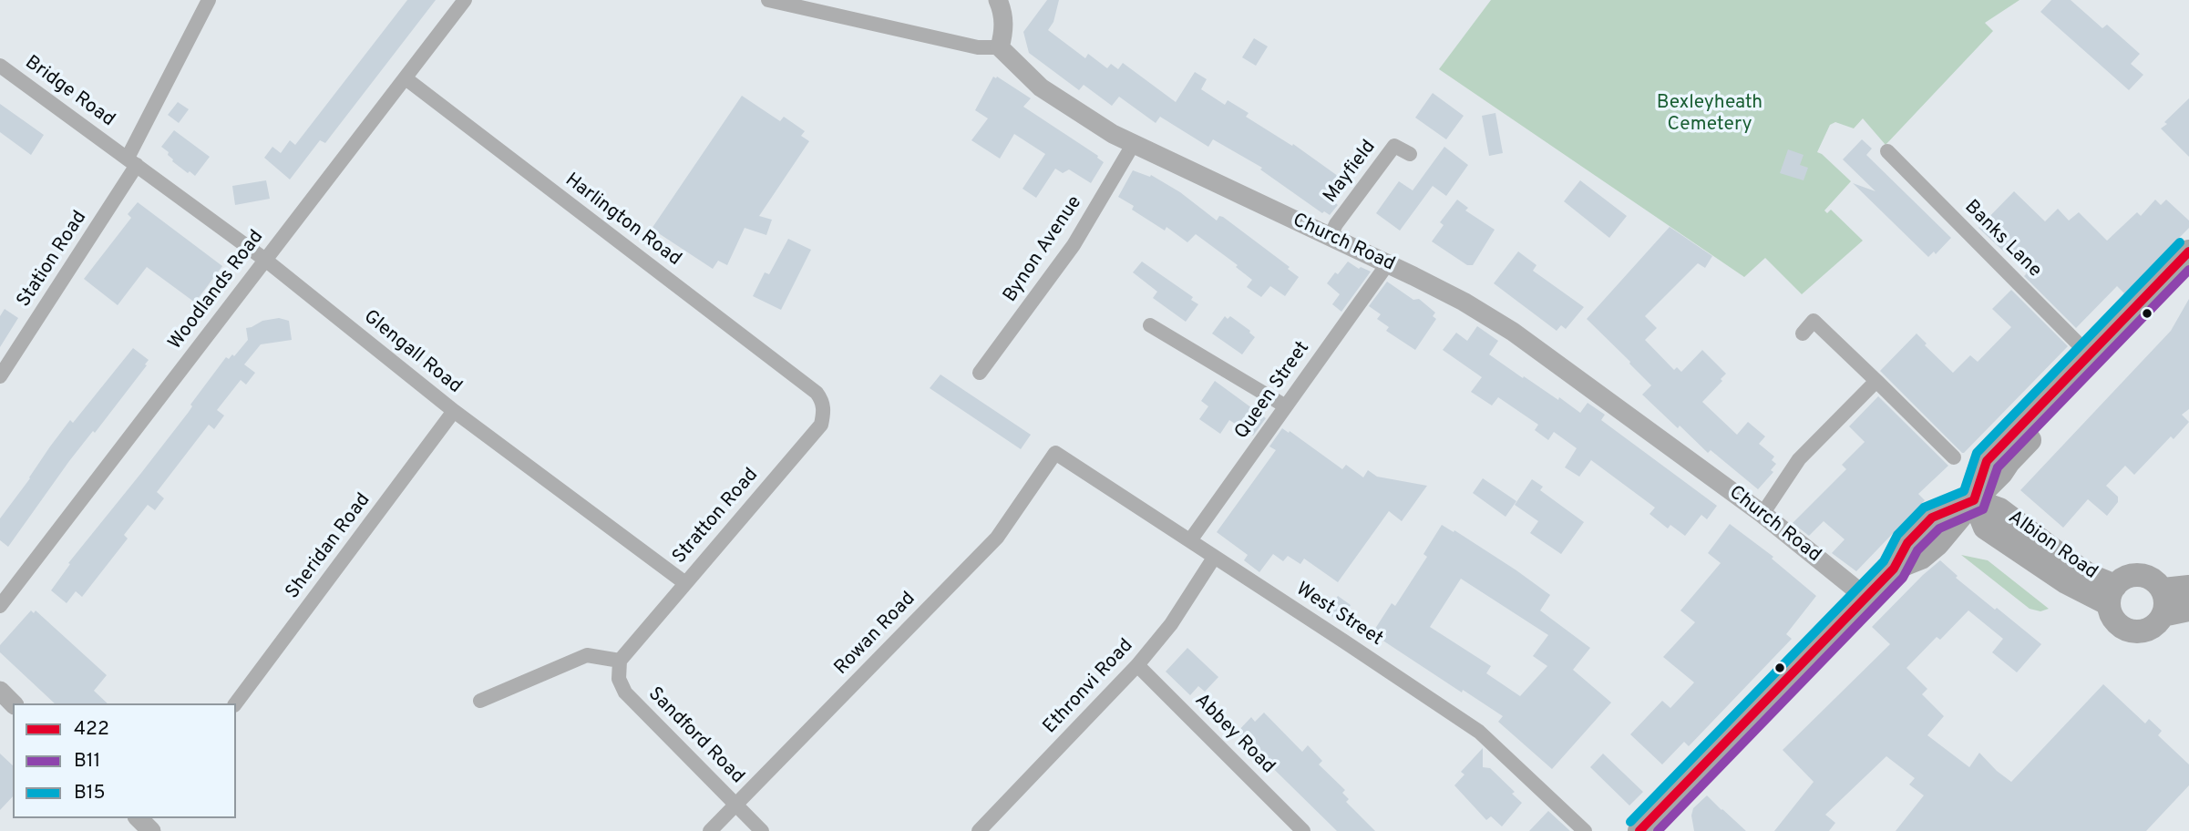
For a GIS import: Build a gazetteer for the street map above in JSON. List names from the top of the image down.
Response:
{
  "streets": {
    "main road": ["Albion Road"],
    "street": [
      "Bridge Road",
      "Mayfield",
      "Harlington Road",
      "Banks Lane",
      "Church Road",
      "Bynon Avenue",
      "Station Road",
      "Woodlands Road",
      "Glengall Road",
      "Queen Street",
      "Stratton Road",
      "Sheridan Road",
      "West Street",
      "Rowan Road",
      "Ethronvi Road",
      "Abbey Road",
      "Sandford Road"
    ]
  },
  "crossings": [
    ["Bridge Road", "Station Road"],
    ["Bridge Road", "Glengall Road"],
    ["Mayfield", "Church Road"],
    ["Harlington Road", "Woodlands Road"],
    ["Harlington Road", "Stratton Road"],
    ["Church Road", "Bynon Avenue"],
    ["Church Road", "Queen Street"],
    ["Station Road", "Glengall Road"],
    ["Woodlands Road", "Glengall Road"],
    ["Glengall Road", "Stratton Road"],
    ["Glengall Road", "Sheridan Road"],
    ["Queen Street", "West Street"],
    ["Stratton Road", "Sandford Road"],
    ["West Street", "Rowan Road"],
    ["West Street", "Ethronvi Road"],
    ["Rowan Road", "Sandford Road"],
    ["Ethronvi Road", "Abbey Road"]
  ],
  "parks": ["Bexleyheath Cemetery"],
  "lines": ["transit line B15", "transit line 422", "transit line B11"],
  "legend": ["422", "B11", "B15"]
}
